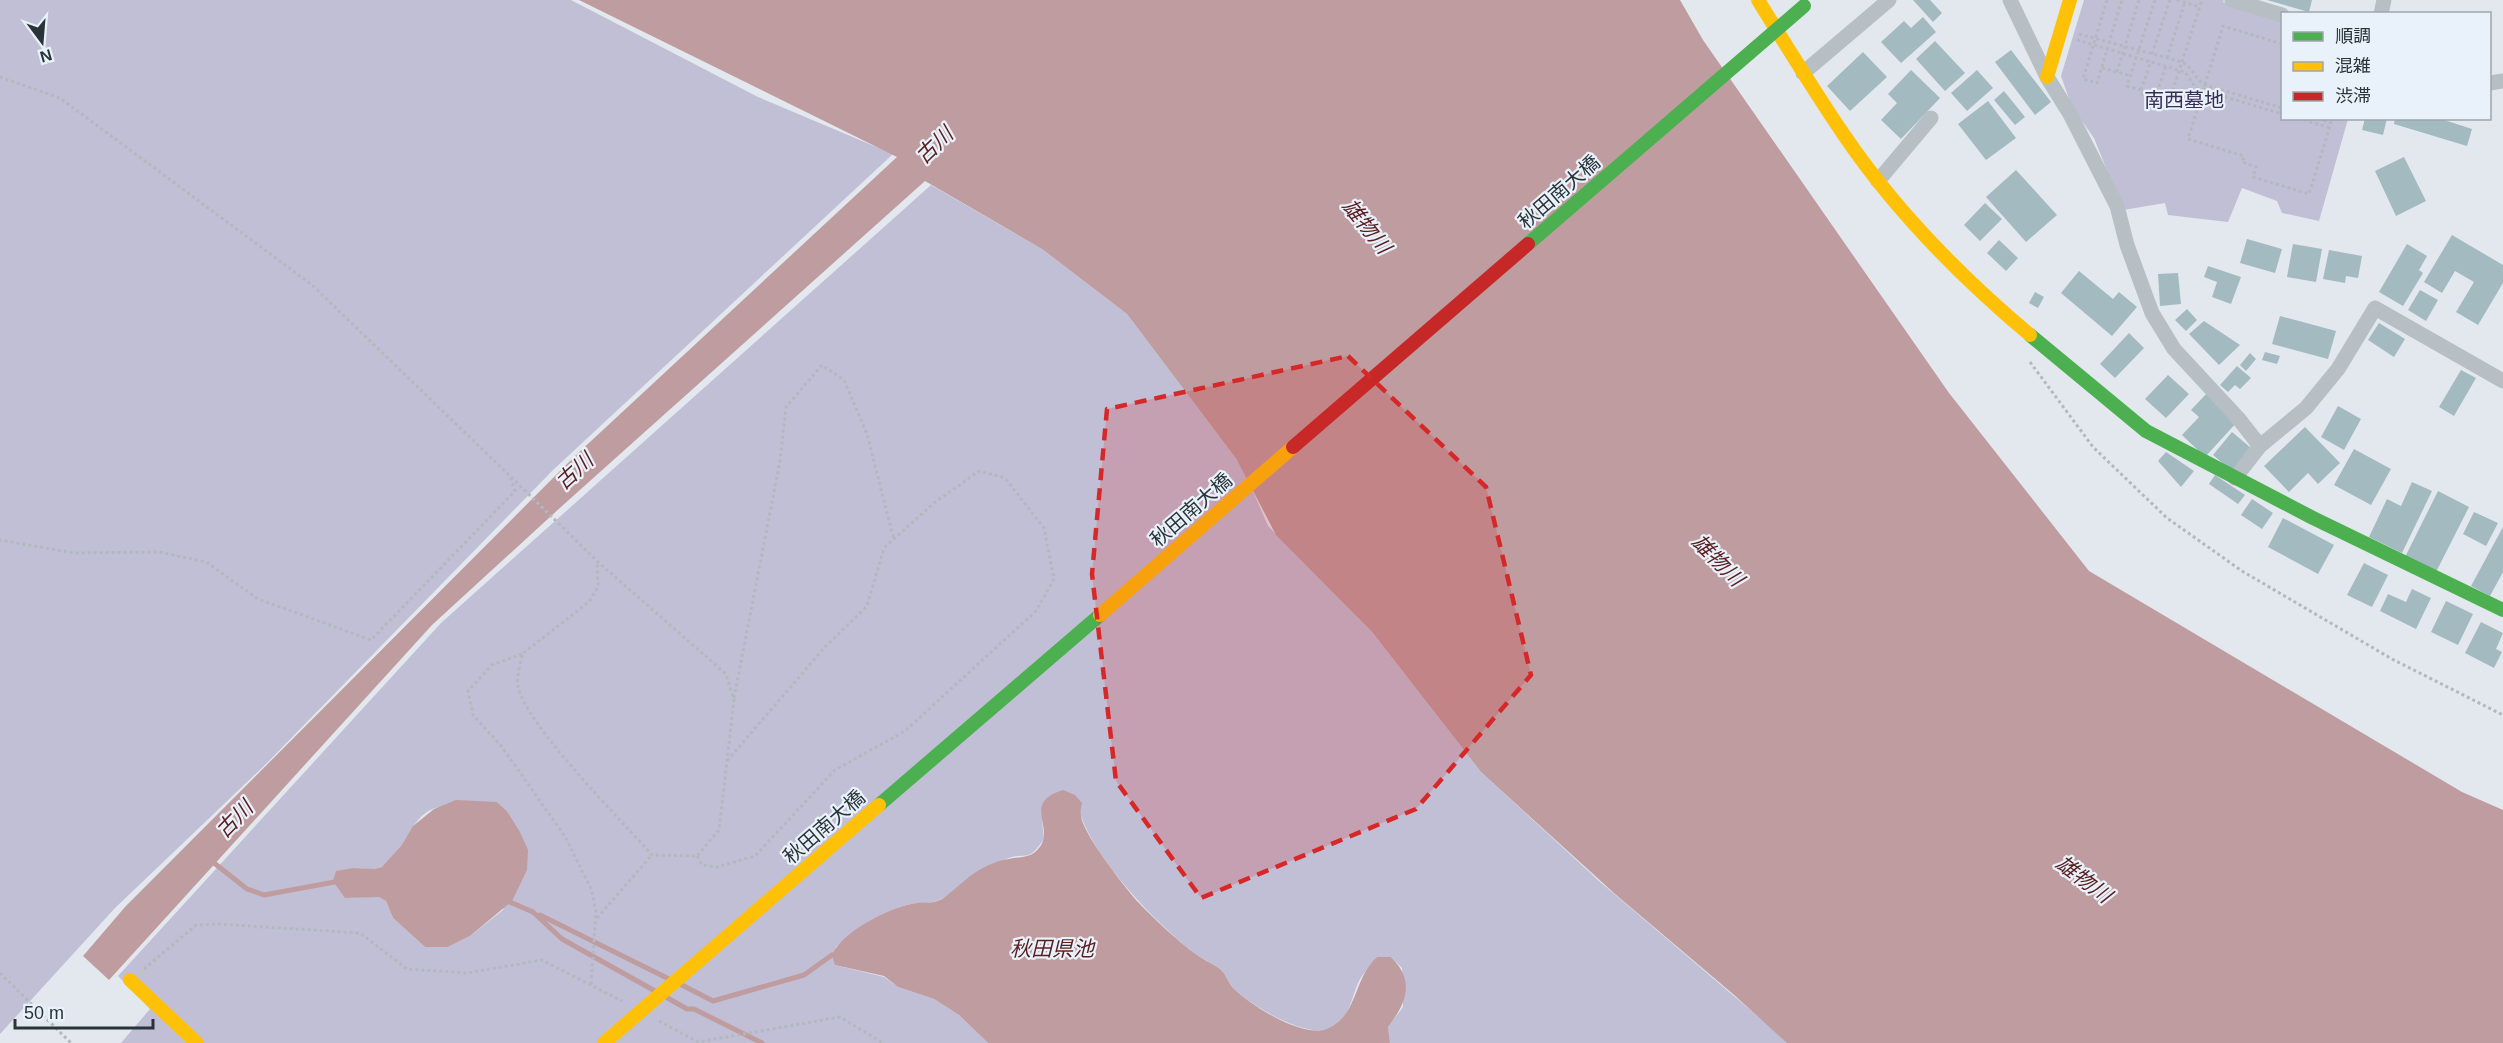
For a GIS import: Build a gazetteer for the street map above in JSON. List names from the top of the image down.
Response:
{
  "streets": {
    "street": ["秋田南大橋"]
  },
  "water": ["古川", "雄物川", "秋田県池"],
  "parks": ["南西墓地"],
  "legend": ["順調", "混雑", "渋滞"],
  "scale_bar": "50 m",
  "north": "bottom"
}
